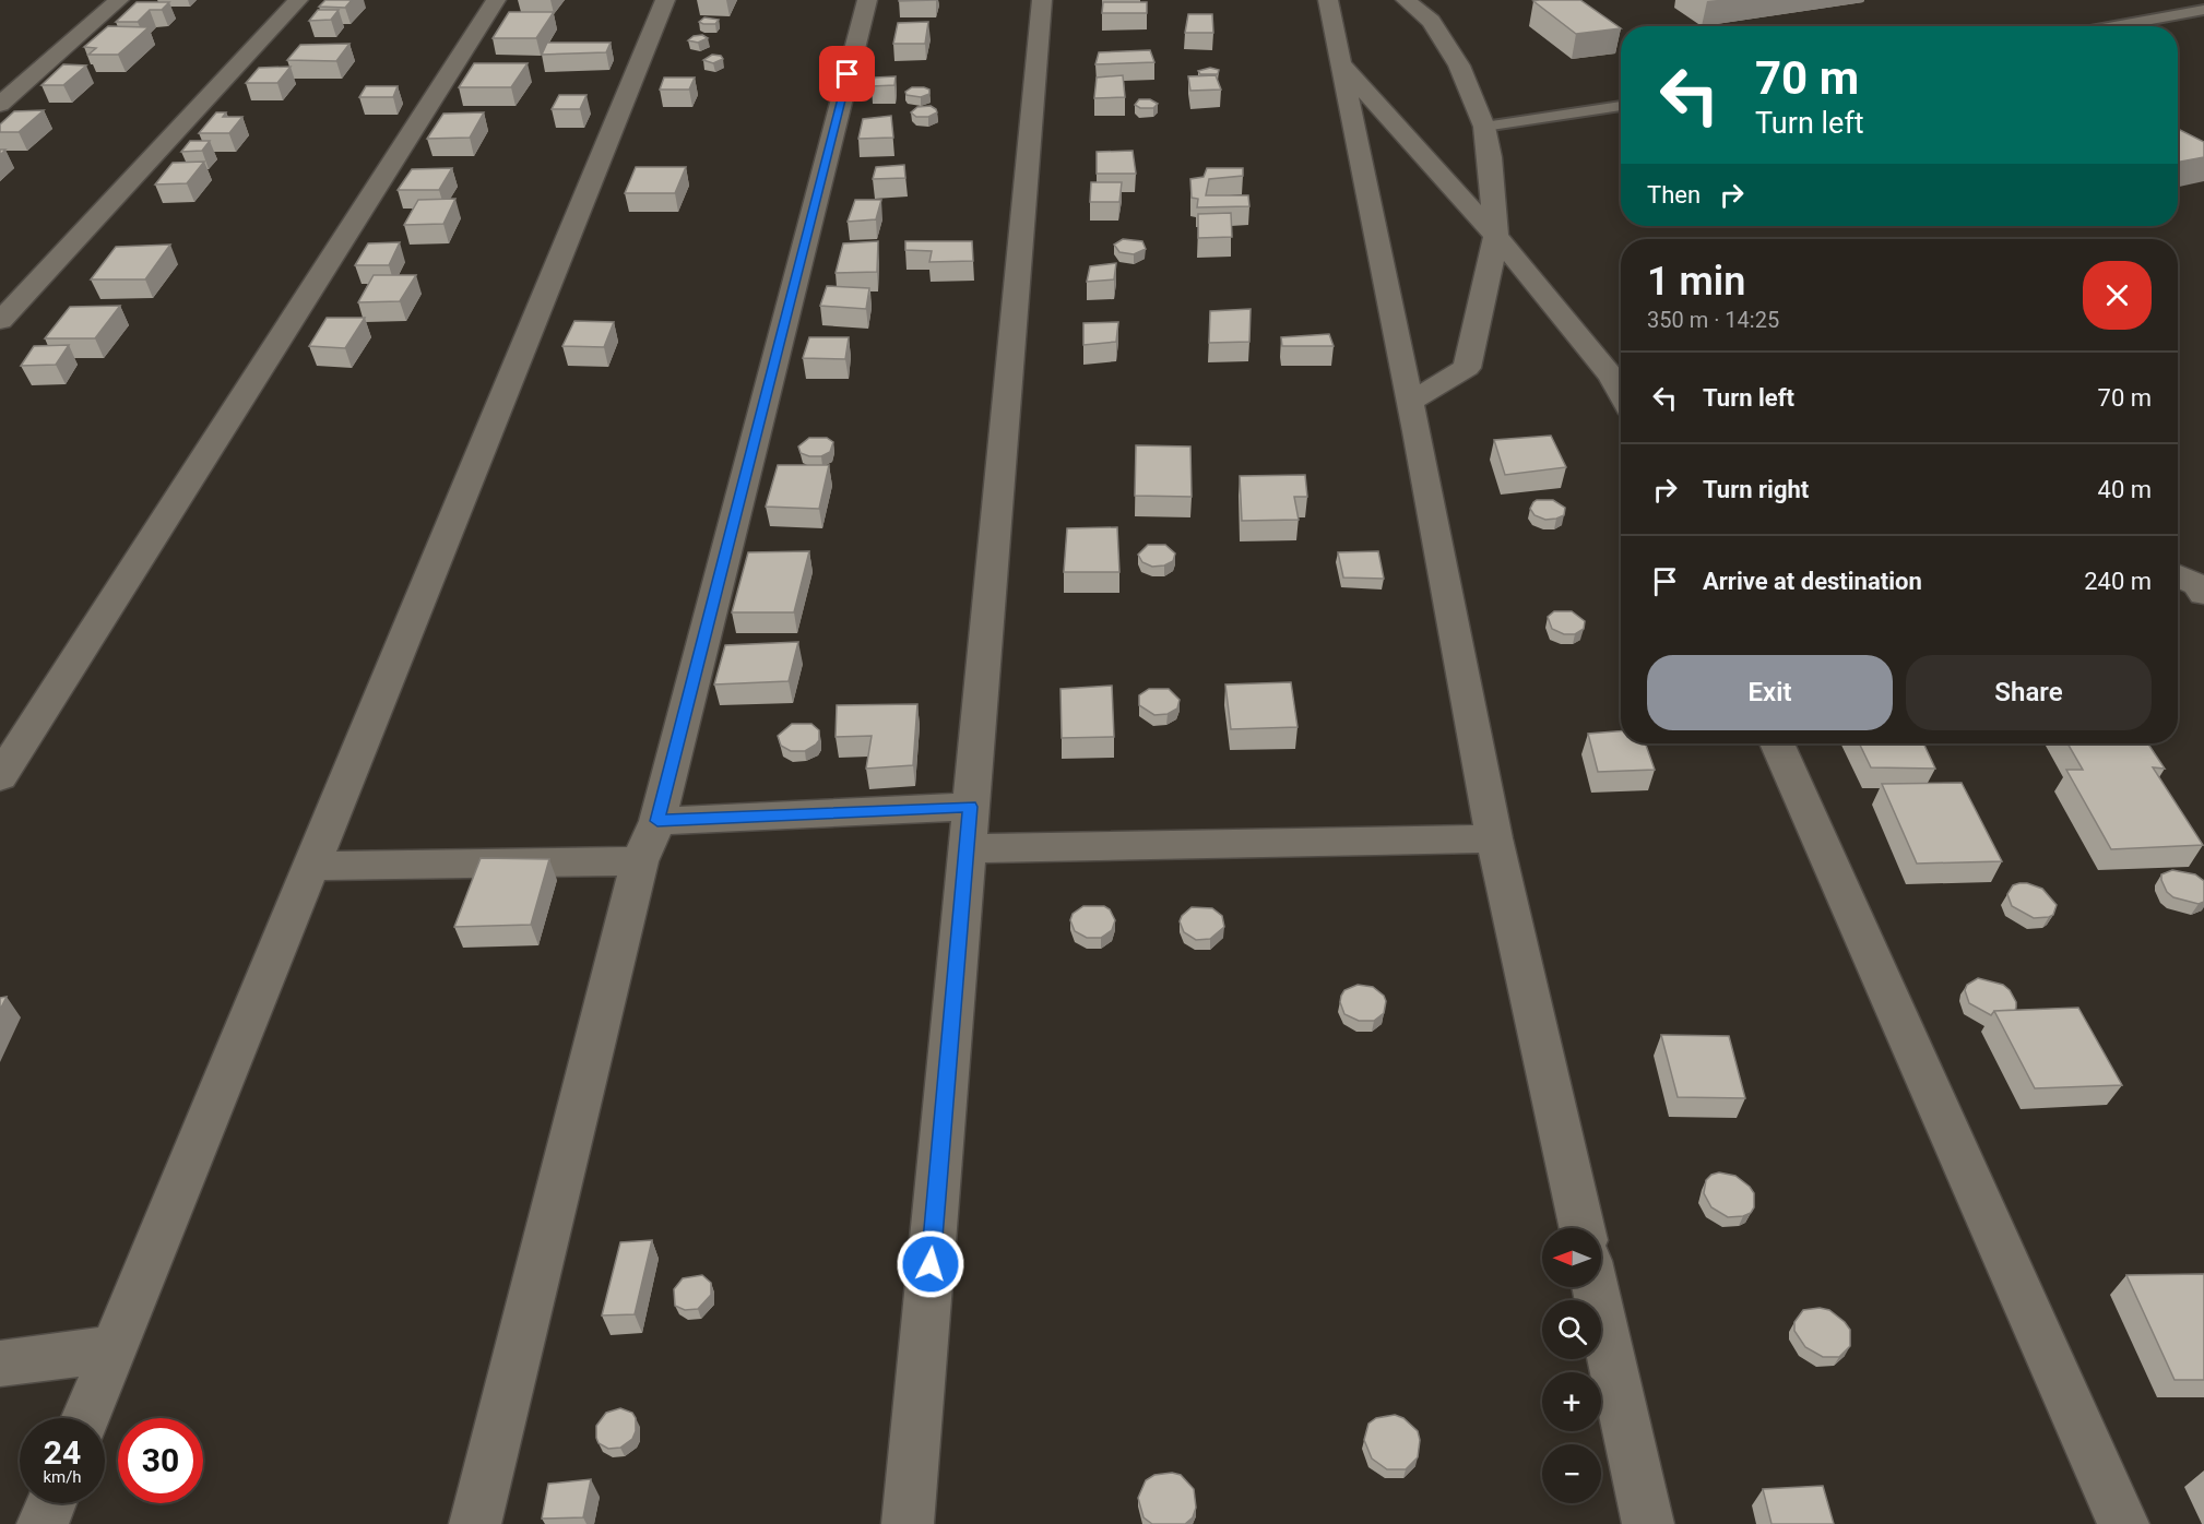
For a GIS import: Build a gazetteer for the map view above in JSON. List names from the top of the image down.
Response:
{
  "north": "left",
  "page": {
    "turn": ["70 m", "Turn left"],
    "then": "Then",
    "heading": ["1 min", "350 m · 14:25"],
    "list": [
      {
        "name": "Turn left",
        "value": "70 m"
      },
      {
        "name": "Turn right",
        "value": "40 m"
      },
      {
        "name": "Arrive at destination",
        "value": "240 m"
      }
    ],
    "buttons": ["Exit", "Share"],
    "map_buttons": ["+", "−"],
    "speed": "24 km/h",
    "limit": "30"
  }
}
